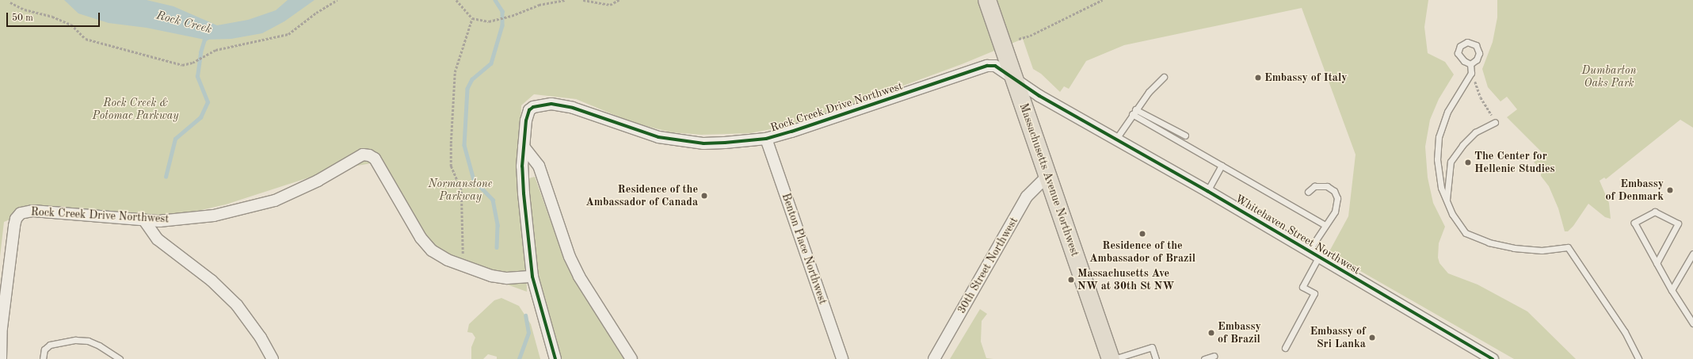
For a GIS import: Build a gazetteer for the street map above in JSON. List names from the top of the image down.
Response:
{
  "streets": {
    "main road": ["Massachusetts Avenue Northwest"],
    "street": [
      "Rock Creek Drive Northwest",
      "Whitehaven Street Northwest",
      "Benton Place Northwest",
      "30th Street Northwest"
    ]
  },
  "crossings": [
    ["Rock Creek Drive Northwest", "Massachusetts Avenue Northwest"],
    ["Rock Creek Drive Northwest", "Whitehaven Street Northwest"],
    ["Rock Creek Drive Northwest", "Benton Place Northwest"],
    ["Massachusetts Avenue Northwest", "Whitehaven Street Northwest"],
    ["Massachusetts Avenue Northwest", "30th Street Northwest"]
  ],
  "water": ["Rock Creek"],
  "parks": ["Dumbarton Oaks Park", "Rock Creek & Potomac Parkway", "Normanstone Parkway"],
  "places": [
    "Embassy of Italy",
    "The Center for Hellenic Studies",
    "Embassy of Denmark",
    "Residence of the Ambassador of Canada",
    "Residence of the Ambassador of Brazil",
    "Massachusetts Ave NW at 30th St NW",
    "Embassy of Brazil",
    "Embassy of Sri Lanka"
  ],
  "scale_bar": "50 m"
}
